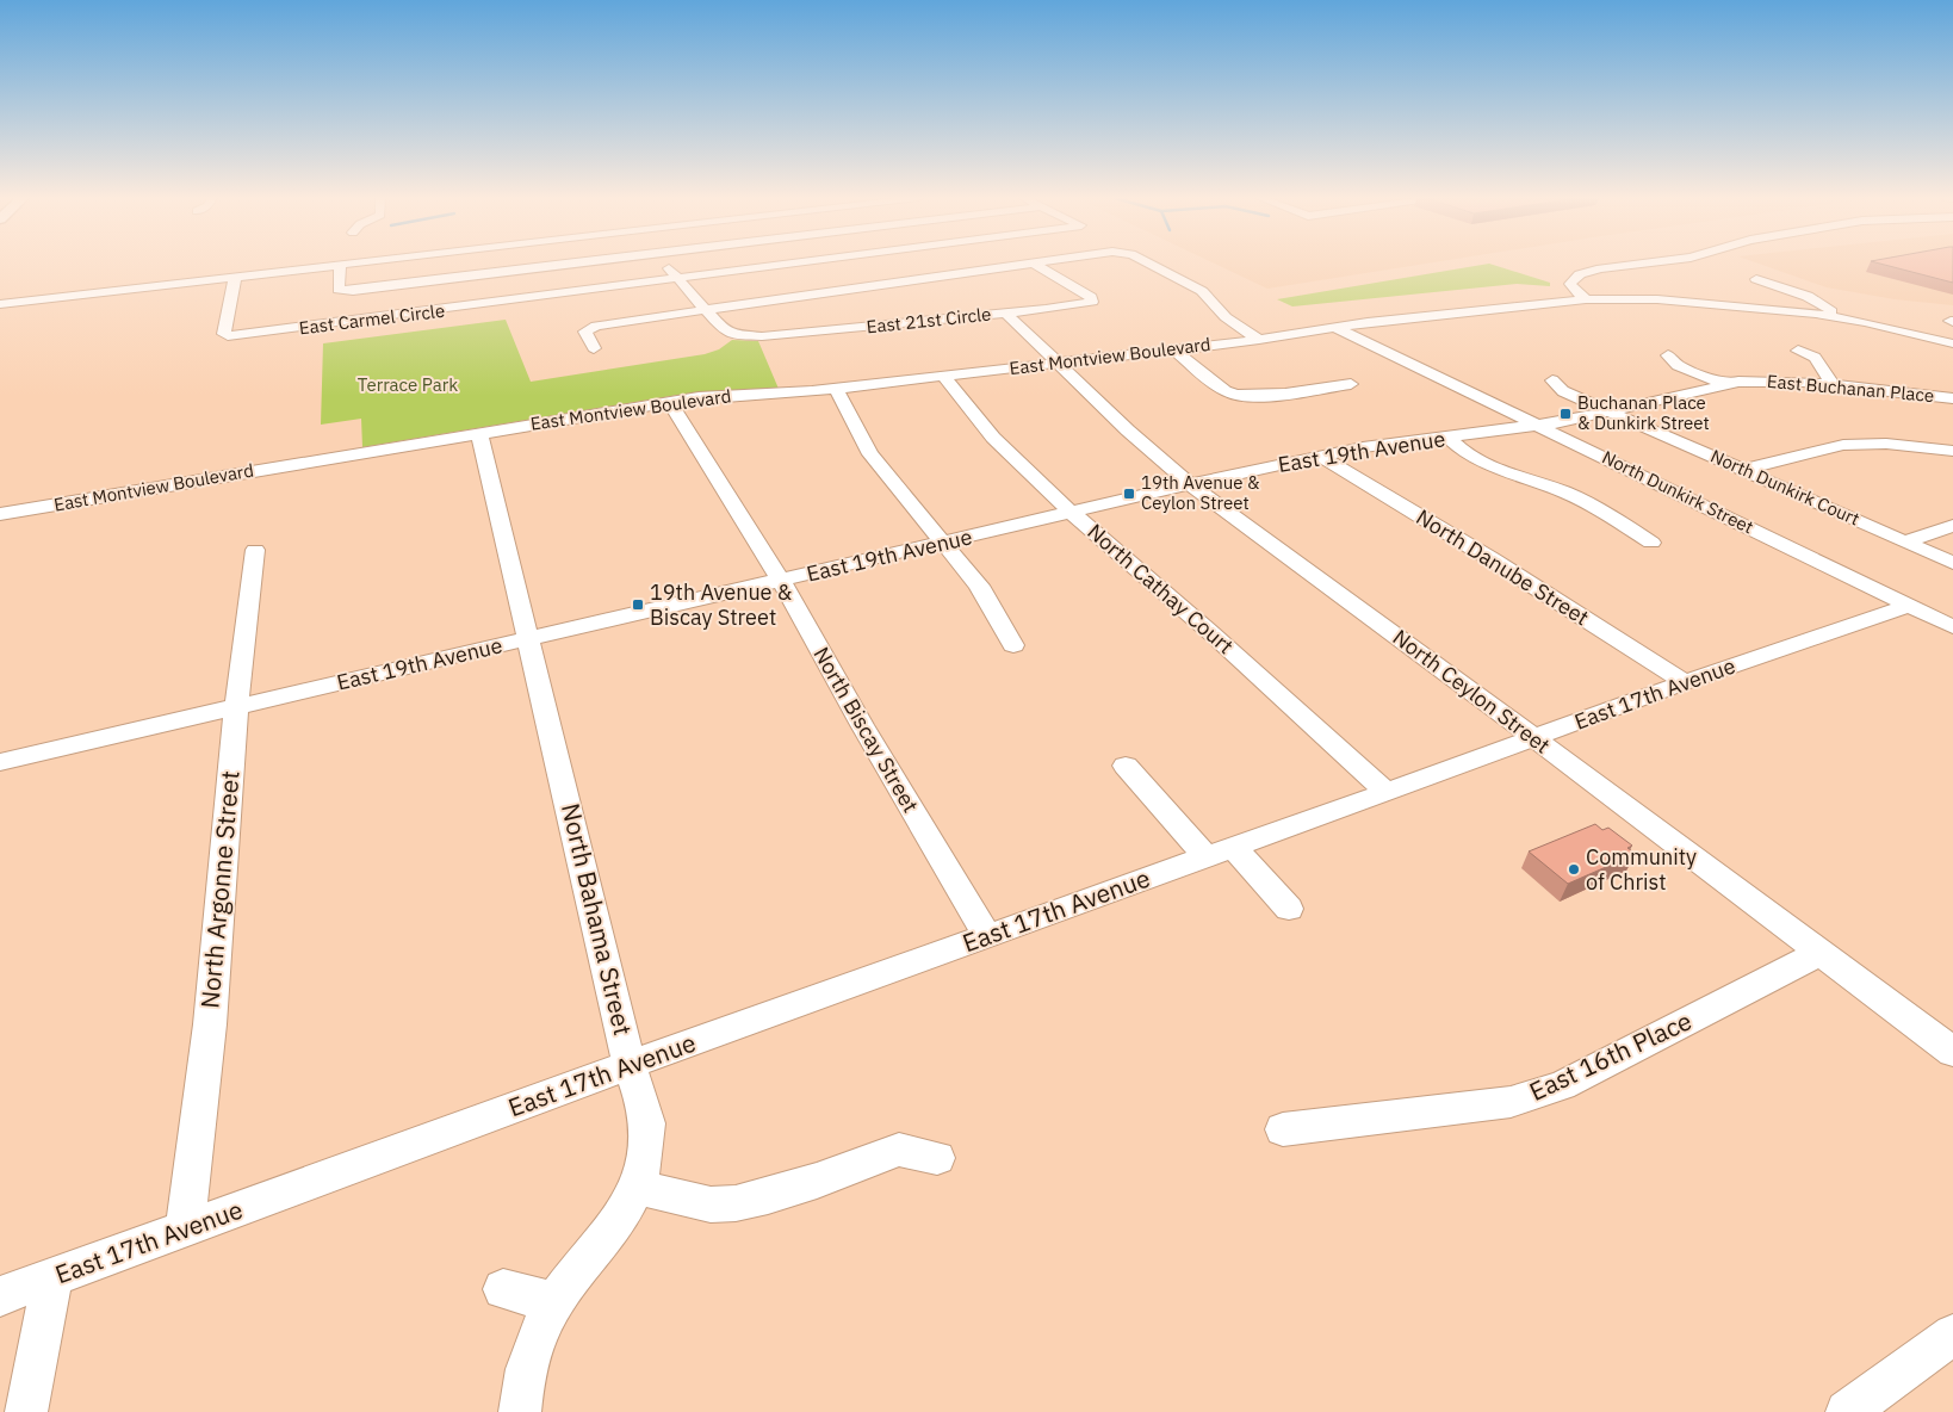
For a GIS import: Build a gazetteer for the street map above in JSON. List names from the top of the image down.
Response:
{
  "streets": {
    "street": [
      "East Carmel Circle",
      "East 21st Circle",
      "East Montview Boulevard",
      "East Buchanan Place",
      "East 19th Avenue",
      "North Dunkirk Court",
      "North Dunkirk Street",
      "North Danube Street",
      "North Cathay Court",
      "North Ceylon Street",
      "East 17th Avenue",
      "North Biscay Street",
      "North Argonne Street",
      "North Bahama Street",
      "East 16th Place"
    ]
  },
  "crossings": [
    ["East Carmel Circle", "East 21st Circle"],
    ["East 21st Circle", "North Ceylon Street"],
    ["East Montview Boulevard", "North Dunkirk Street"],
    ["East Montview Boulevard", "North Cathay Court"],
    ["East Montview Boulevard", "North Ceylon Street"],
    ["East Montview Boulevard", "North Biscay Street"],
    ["East Montview Boulevard", "North Bahama Street"],
    ["East Buchanan Place", "East 19th Avenue"],
    ["East Buchanan Place", "North Dunkirk Court"],
    ["East Buchanan Place", "North Dunkirk Street"],
    ["East 19th Avenue", "North Dunkirk Street"],
    ["East 19th Avenue", "North Danube Street"],
    ["East 19th Avenue", "North Cathay Court"],
    ["East 19th Avenue", "North Ceylon Street"],
    ["East 19th Avenue", "North Biscay Street"],
    ["East 19th Avenue", "North Argonne Street"],
    ["East 19th Avenue", "North Bahama Street"],
    ["North Dunkirk Street", "East 17th Avenue"],
    ["North Danube Street", "East 17th Avenue"],
    ["North Cathay Court", "East 17th Avenue"],
    ["North Ceylon Street", "East 17th Avenue"],
    ["North Ceylon Street", "East 16th Place"],
    ["East 17th Avenue", "North Biscay Street"],
    ["East 17th Avenue", "North Argonne Street"],
    ["East 17th Avenue", "North Bahama Street"]
  ],
  "parks": ["Terrace Park"],
  "places": {
    "transit": ["Buchanan Place & Dunkirk Street", "19th Avenue & Ceylon Street", "19th Avenue & Biscay Street"],
    "other": ["Community of Christ"]
  }
}
